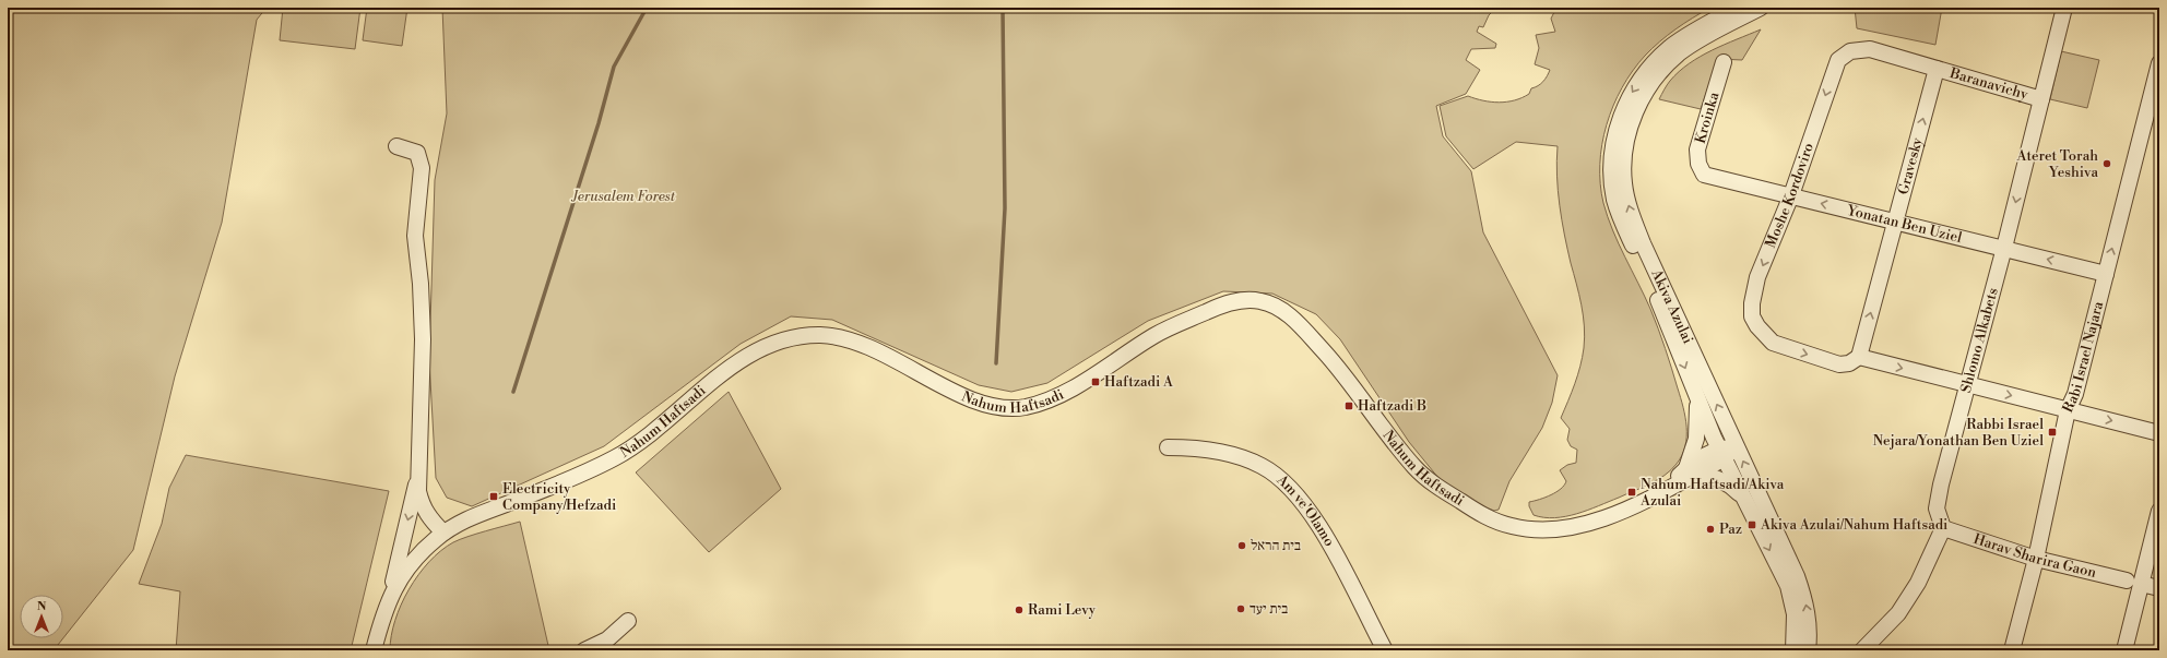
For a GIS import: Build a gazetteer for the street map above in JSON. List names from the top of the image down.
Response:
{
  "streets": {
    "street": [
      "Baranavichy",
      "Kroinka",
      "Gravesky",
      "Moshe Kordoviro",
      "Yonatan Ben Uziel",
      "Akiva Azulai",
      "Shlomo Alkabets",
      "Rabi Israel Najara",
      "Nahum Haftsadi",
      "Am ve'Olamo",
      "Harav Sharira Gaon"
    ]
  },
  "crossings": [
    ["Baranavichy", "Gravesky"],
    ["Baranavichy", "Moshe Kordoviro"],
    ["Baranavichy", "Shlomo Alkabets"],
    ["Kroinka", "Yonatan Ben Uziel"],
    ["Gravesky", "Moshe Kordoviro"],
    ["Gravesky", "Yonatan Ben Uziel"],
    ["Moshe Kordoviro", "Yonatan Ben Uziel"],
    ["Yonatan Ben Uziel", "Shlomo Alkabets"],
    ["Yonatan Ben Uziel", "Rabi Israel Najara"],
    ["Akiva Azulai", "Nahum Haftsadi"],
    ["Shlomo Alkabets", "Harav Sharira Gaon"],
    ["Rabi Israel Najara", "Harav Sharira Gaon"]
  ],
  "one_way": ["Gravesky", "Yonatan Ben Uziel", "Rabi Israel Najara"],
  "parks": ["Jerusalem Forest"],
  "places": {
    "other": [
      "Ateret Torah Yeshiva",
      "Paz",
      "בית הראל",
      "בית יעד",
      "Rami Levy"
    ],
    "transit": [
      "Haftzadi A",
      "Haftzadi B",
      "Rabbi Israel Nejara/Yonathan Ben Uziel",
      "Nahum Haftsadi/Akiva Azulai",
      "Electricity Company/Hefzadi",
      "Akiva Azulai/Nahum Haftsadi"
    ]
  },
  "north": "top"
}
